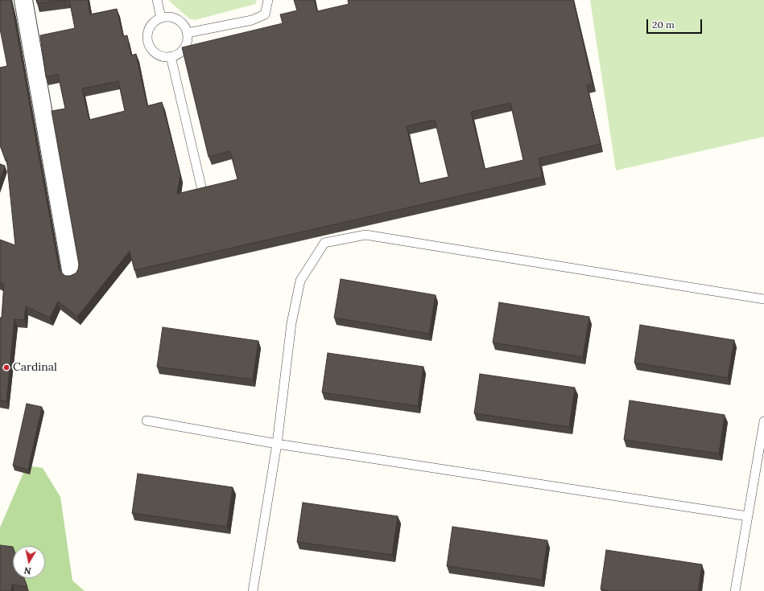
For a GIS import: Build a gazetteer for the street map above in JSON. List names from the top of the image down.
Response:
{
  "places": ["Cardinal"],
  "scale_bar": "20 m",
  "north": "bottom"
}
